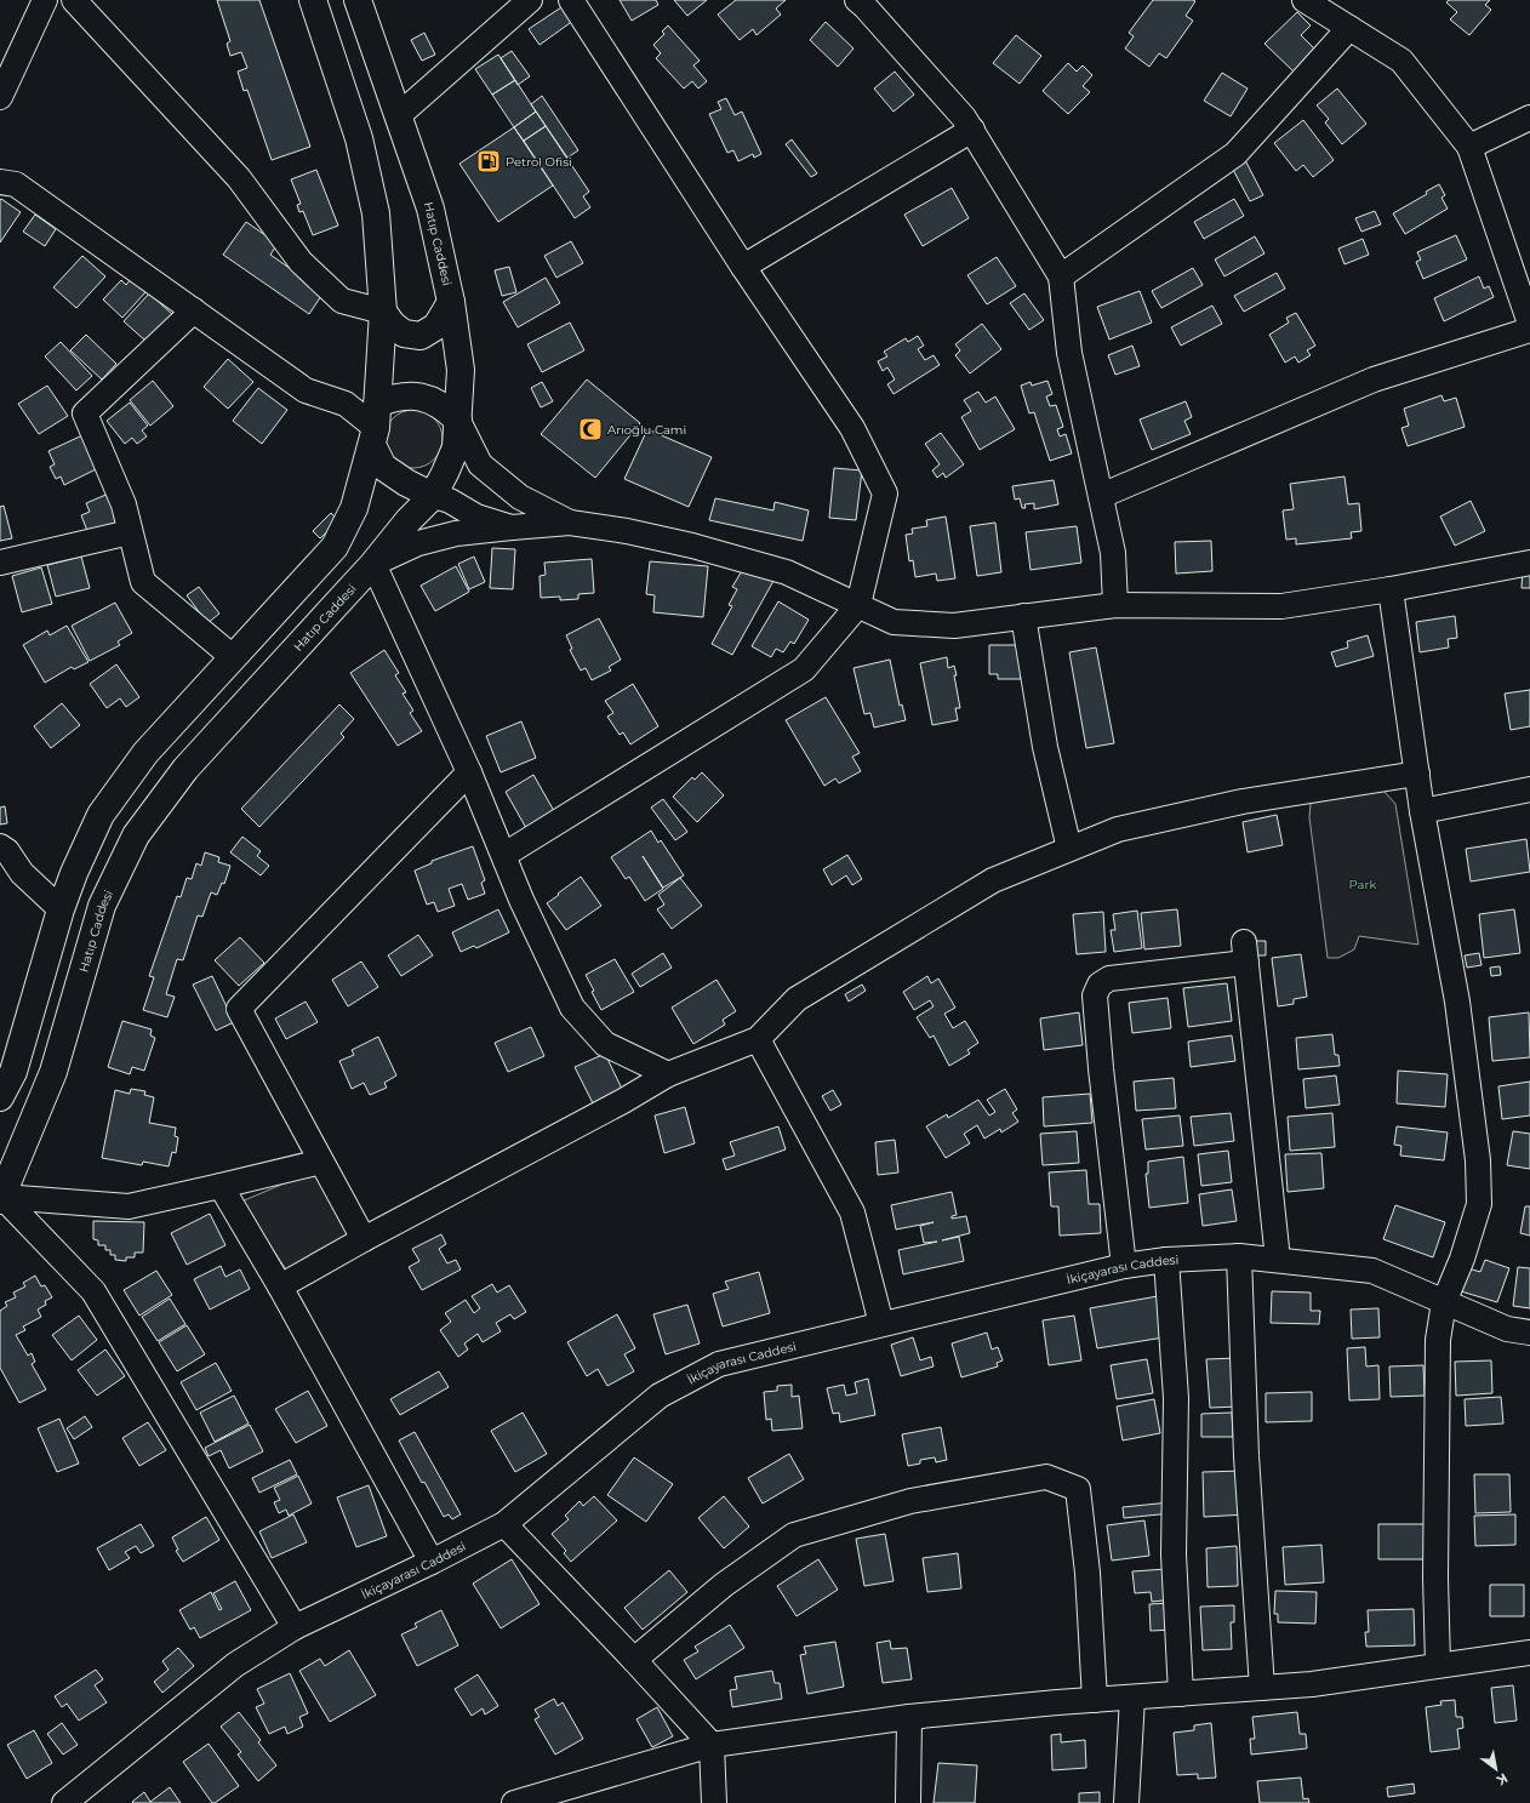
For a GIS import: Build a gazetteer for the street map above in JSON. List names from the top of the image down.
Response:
{
  "streets": {
    "main road": ["Hatıp Caddesi"],
    "street": ["İkiçayarası Caddesi"]
  },
  "parks": ["Park"],
  "places": {
    "fuel station": ["Petrol Ofisi"],
    "mosque": ["Arıoğlu Cami"]
  },
  "north": "bottom right"
}
